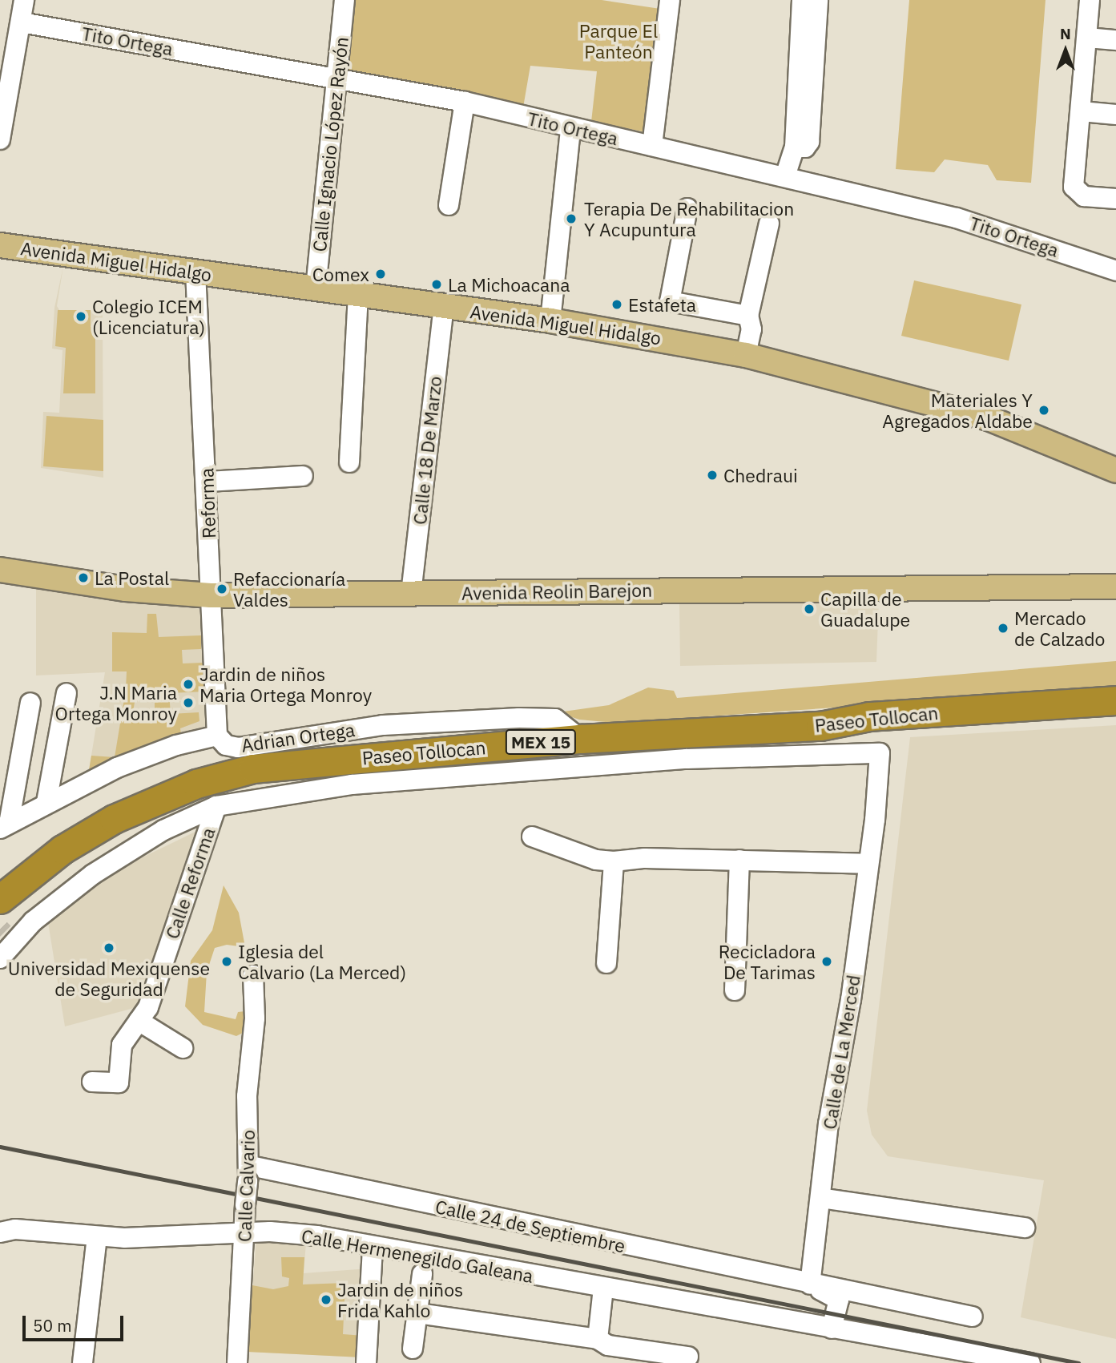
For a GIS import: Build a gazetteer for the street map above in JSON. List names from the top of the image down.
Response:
{
  "streets": {
    "highway": ["Paseo Tollocan", "MEX 15"],
    "main road": ["Avenida Miguel Hidalgo", "Avenida Reolin Barejon"],
    "street": [
      "Tito Ortega",
      "Calle Ignacio López Rayón",
      "Calle 18 De Marzo",
      "Reforma",
      "Adrian Ortega",
      "Calle Reforma",
      "Calle de La Merced",
      "Calle Calvario",
      "Calle 24 de Septiembre",
      "Calle Hermenegildo Galeana"
    ]
  },
  "crossings": [
    ["Tito Ortega", "Calle Ignacio López Rayón"],
    ["Calle Ignacio López Rayón", "Avenida Miguel Hidalgo"],
    ["Avenida Miguel Hidalgo", "Calle 18 De Marzo"],
    ["Avenida Miguel Hidalgo", "Reforma"],
    ["Calle 18 De Marzo", "Avenida Reolin Barejon"],
    ["Reforma", "Avenida Reolin Barejon"],
    ["Reforma", "Adrian Ortega"],
    ["Paseo Tollocan", "Adrian Ortega"],
    ["Calle Reforma", "Calle de La Merced"],
    ["Calle de La Merced", "Calle 24 de Septiembre"],
    ["Calle Calvario", "Calle 24 de Septiembre"],
    ["Calle Calvario", "Calle Hermenegildo Galeana"]
  ],
  "parks": ["Parque El Panteón"],
  "places": [
    "Terapia De Rehabilitacion Y Acupuntura",
    "Comex",
    "La Michoacana",
    "Estafeta",
    "Colegio ICEM (Licenciatura)",
    "Materiales Y Agregados Aldabe",
    "Chedraui",
    "La Postal",
    "Refaccionaría Valdes",
    "Capilla de Guadalupe",
    "Mercado de Calzado",
    "Jardin de niños Maria Ortega Monroy",
    "J.N Maria Ortega Monroy",
    "Universidad Mexiquense de Seguridad",
    "Iglesia del Calvario (La Merced)",
    "Recicladora De Tarimas",
    "Jardin de niños Frida Kahlo"
  ],
  "scale_bar": "50 m",
  "north": "top"
}
